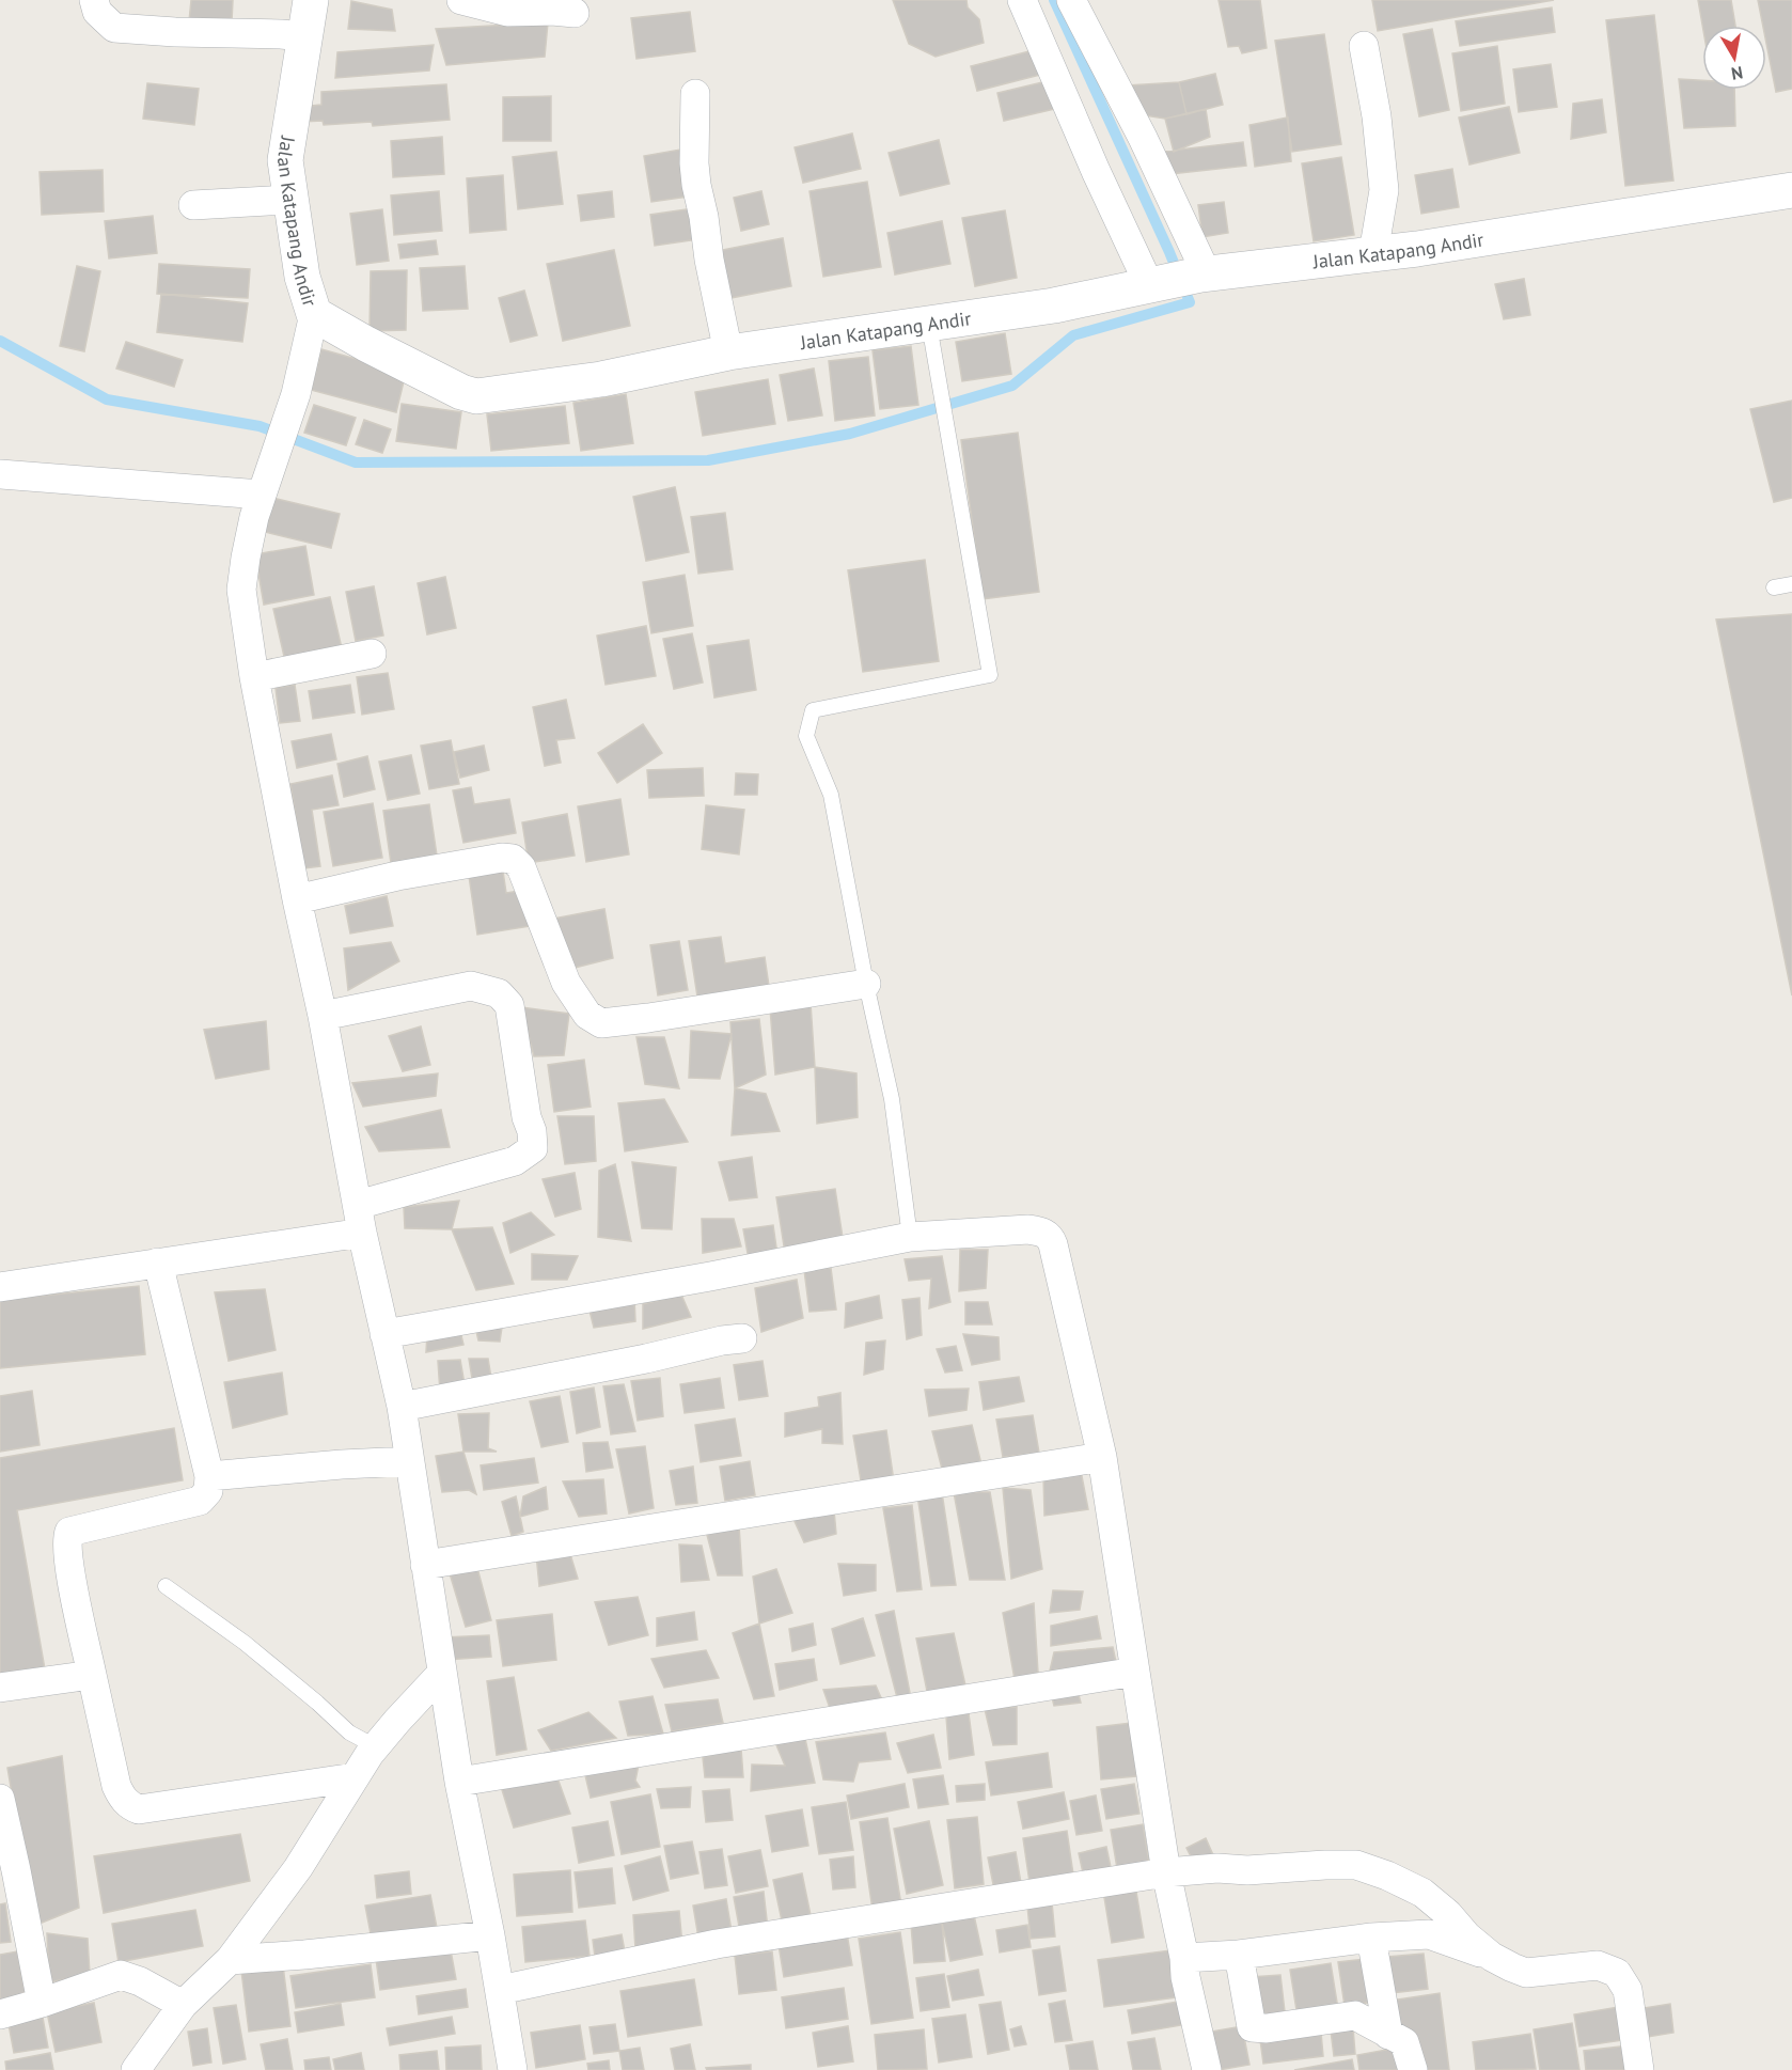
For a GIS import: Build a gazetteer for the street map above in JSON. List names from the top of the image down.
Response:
{
  "streets": {
    "street": ["Jalan Katapang Andir"]
  },
  "north": "bottom"
}
